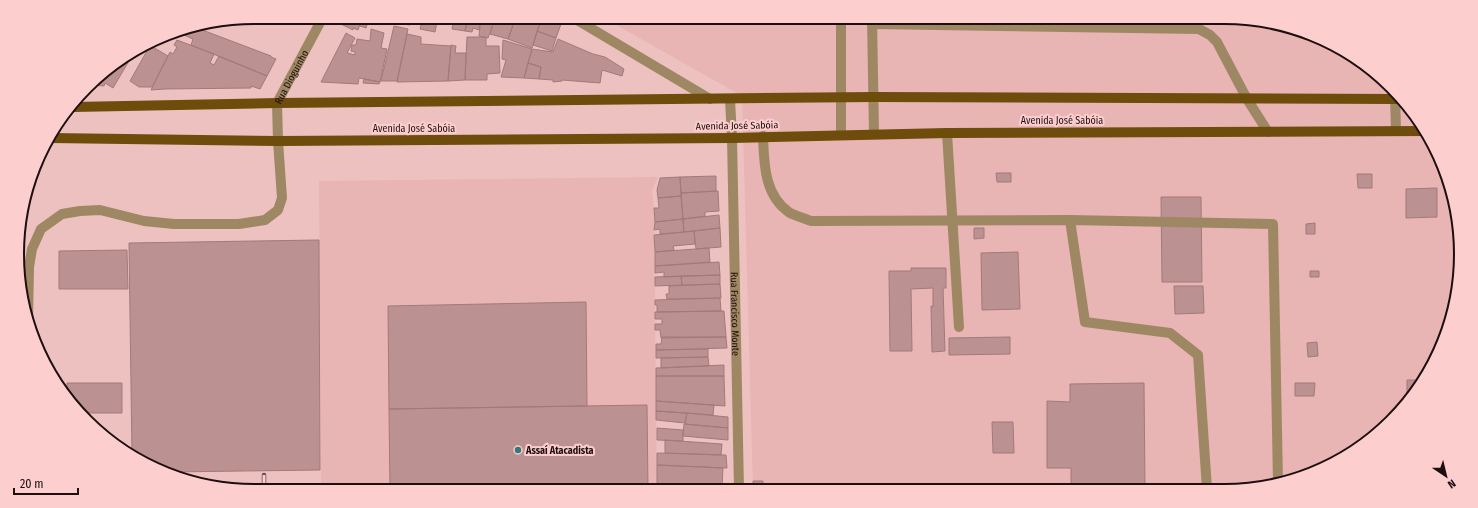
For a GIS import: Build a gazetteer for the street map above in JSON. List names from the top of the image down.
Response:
{
  "streets": {
    "main road": ["Avenida José Sabóia"],
    "street": ["Rua Dioguinho", "Rua Francisco Monte"]
  },
  "crossings": [
    ["Rua Dioguinho", "Avenida José Sabóia"],
    ["Avenida José Sabóia", "Rua Francisco Monte"]
  ],
  "places": ["Assaí Atacadista"],
  "scale_bar": "20 m",
  "north": "bottom right"
}
